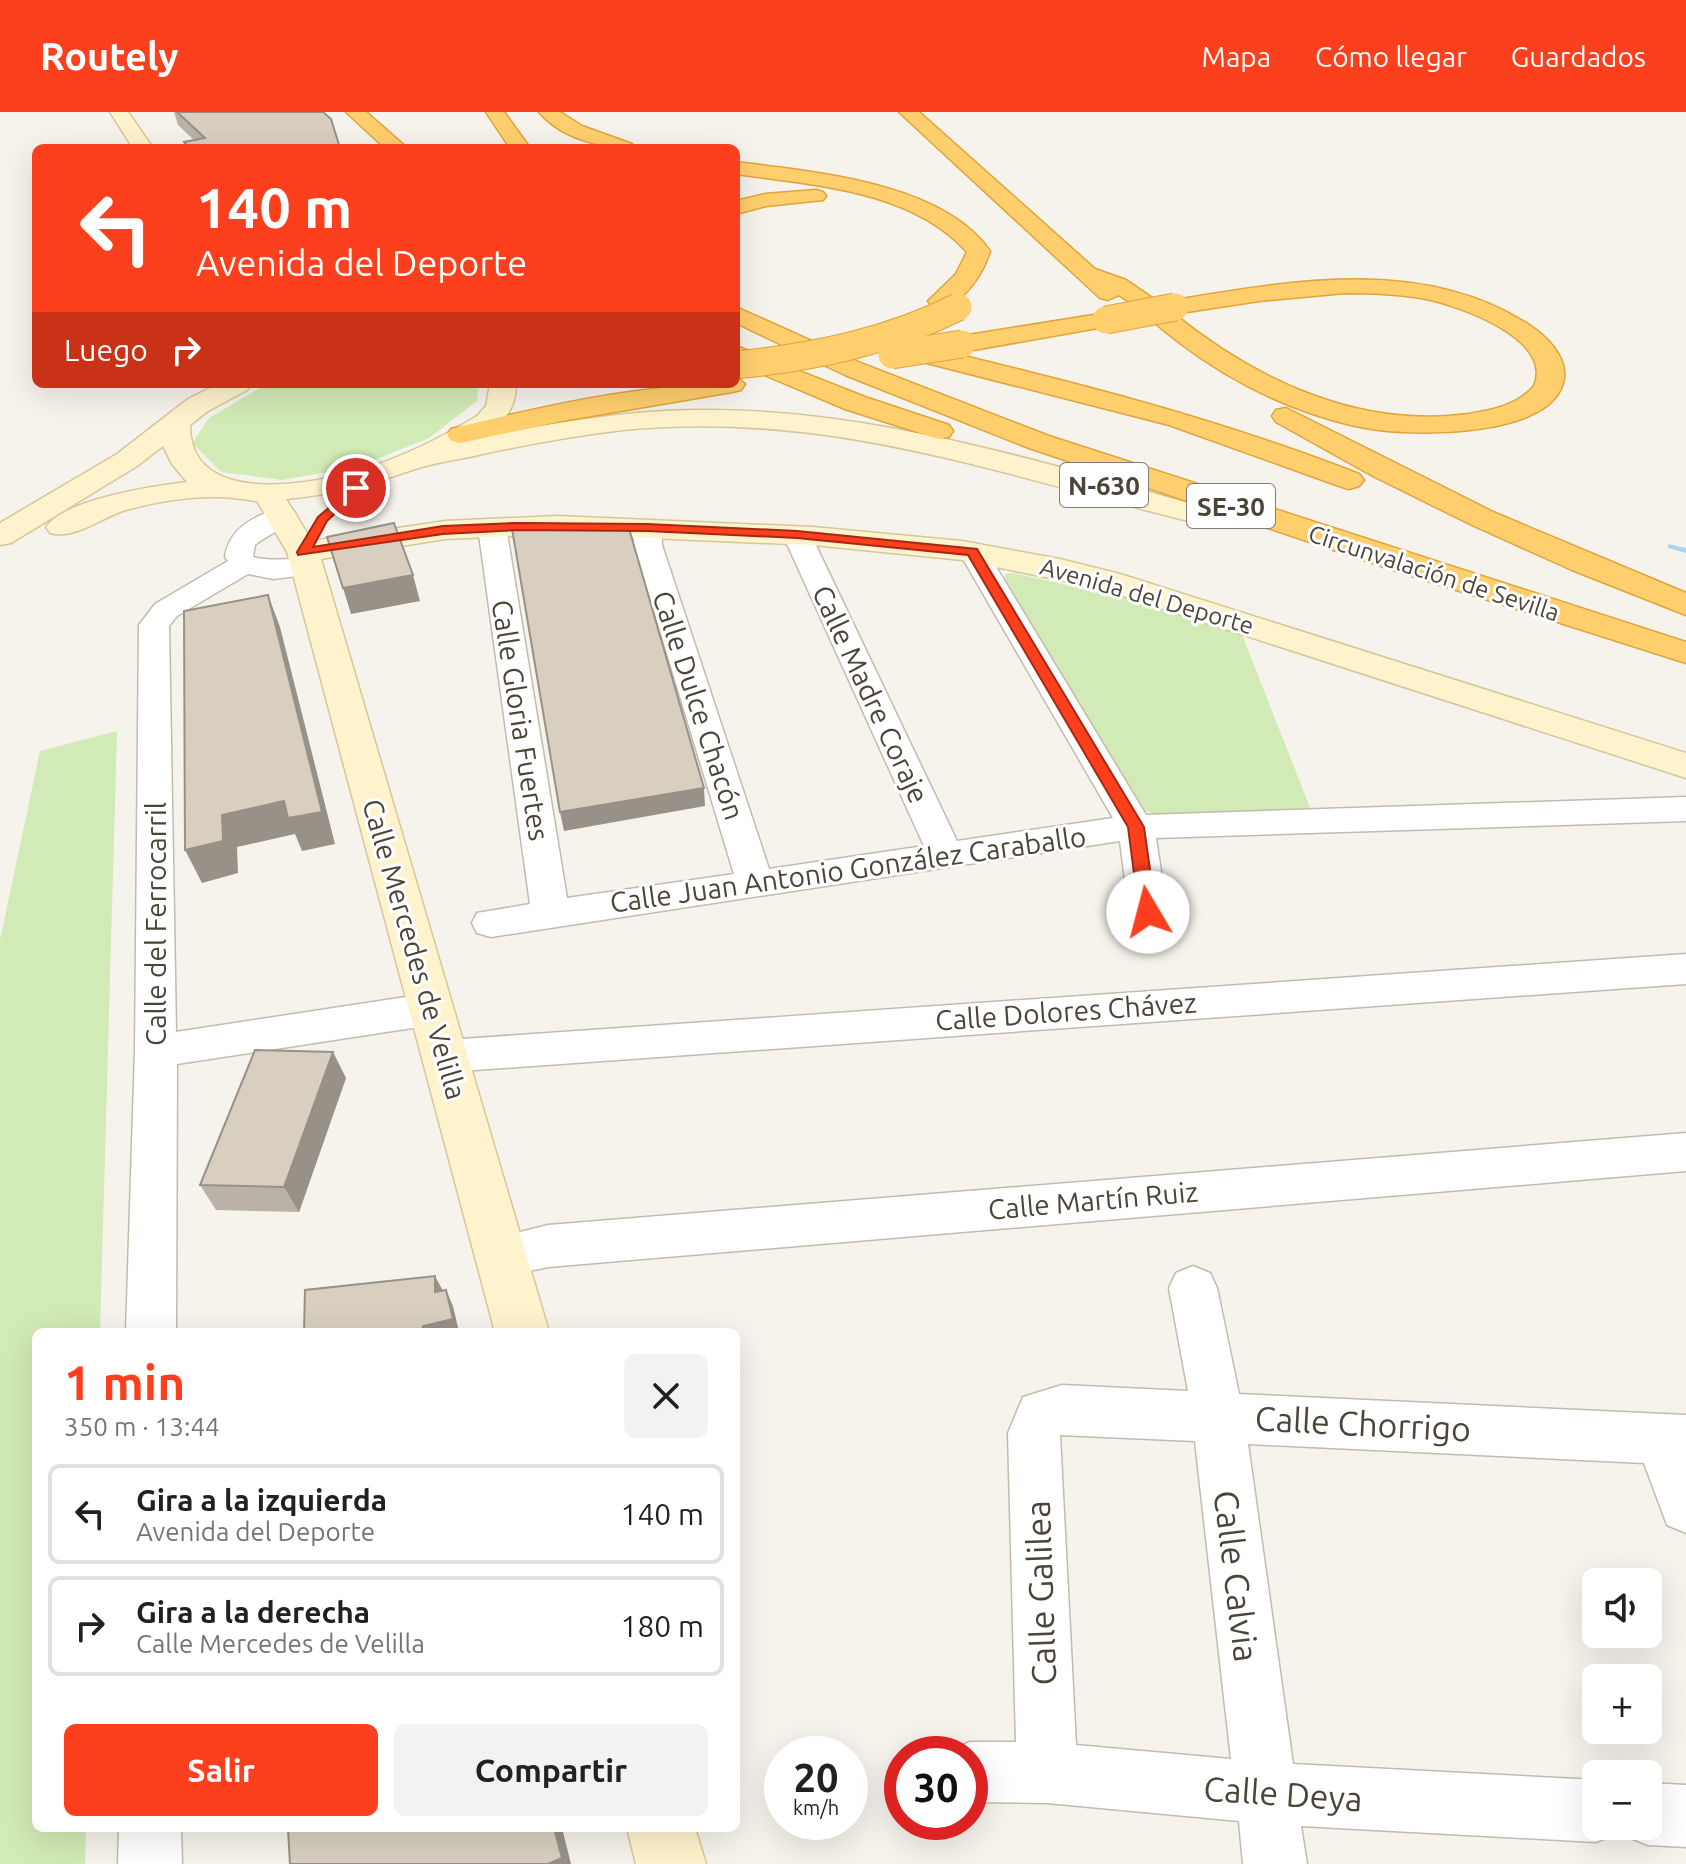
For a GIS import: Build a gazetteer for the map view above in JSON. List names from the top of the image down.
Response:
{
  "streets": {
    "highway": ["N-630", "SE-30", "Circunvalación de Sevilla"],
    "street": [
      "Avenida del Deporte",
      "Calle Madre Coraje",
      "Calle Dulce Chacón",
      "Calle Gloria Fuertes",
      "Calle Juan Antonio González Caraballo",
      "Calle del Ferrocarril",
      "Calle Mercedes de Velilla",
      "Calle Dolores Chávez",
      "Calle Martín Ruiz",
      "Calle Chorrigo",
      "Calle Calvia",
      "Calle Galilea",
      "Calle Deya"
    ]
  },
  "crossings": [
    ["N-630", "Circunvalación de Sevilla"],
    ["Avenida del Deporte", "Calle Madre Coraje"],
    ["Avenida del Deporte", "Calle Dulce Chacón"],
    ["Avenida del Deporte", "Calle Gloria Fuertes"],
    ["Avenida del Deporte", "Calle Mercedes de Velilla"],
    ["Calle Madre Coraje", "Calle Juan Antonio González Caraballo"],
    ["Calle Dulce Chacón", "Calle Juan Antonio González Caraballo"],
    ["Calle Gloria Fuertes", "Calle Juan Antonio González Caraballo"],
    ["Calle Mercedes de Velilla", "Calle Dolores Chávez"],
    ["Calle Mercedes de Velilla", "Calle Martín Ruiz"],
    ["Calle Chorrigo", "Calle Calvia"],
    ["Calle Chorrigo", "Calle Galilea"],
    ["Calle Calvia", "Calle Deya"],
    ["Calle Galilea", "Calle Deya"]
  ],
  "page": {
    "header": "Routely",
    "nav": ["Mapa", "Cómo llegar", "Guardados"],
    "turn": ["140 m", "Avenida del Deporte"],
    "then": "Luego",
    "heading": ["1 min", "350 m · 13:44"],
    "list": [
      {
        "name": "Gira a la izquierda",
        "note": "Avenida del Deporte",
        "value": "140 m"
      },
      {
        "name": "Gira a la derecha",
        "note": "Calle Mercedes de Velilla",
        "value": "180 m"
      }
    ],
    "map_buttons": ["+", "−"],
    "buttons": ["Salir", "Compartir"],
    "speed": "20 km/h",
    "limit": "30"
  }
}
